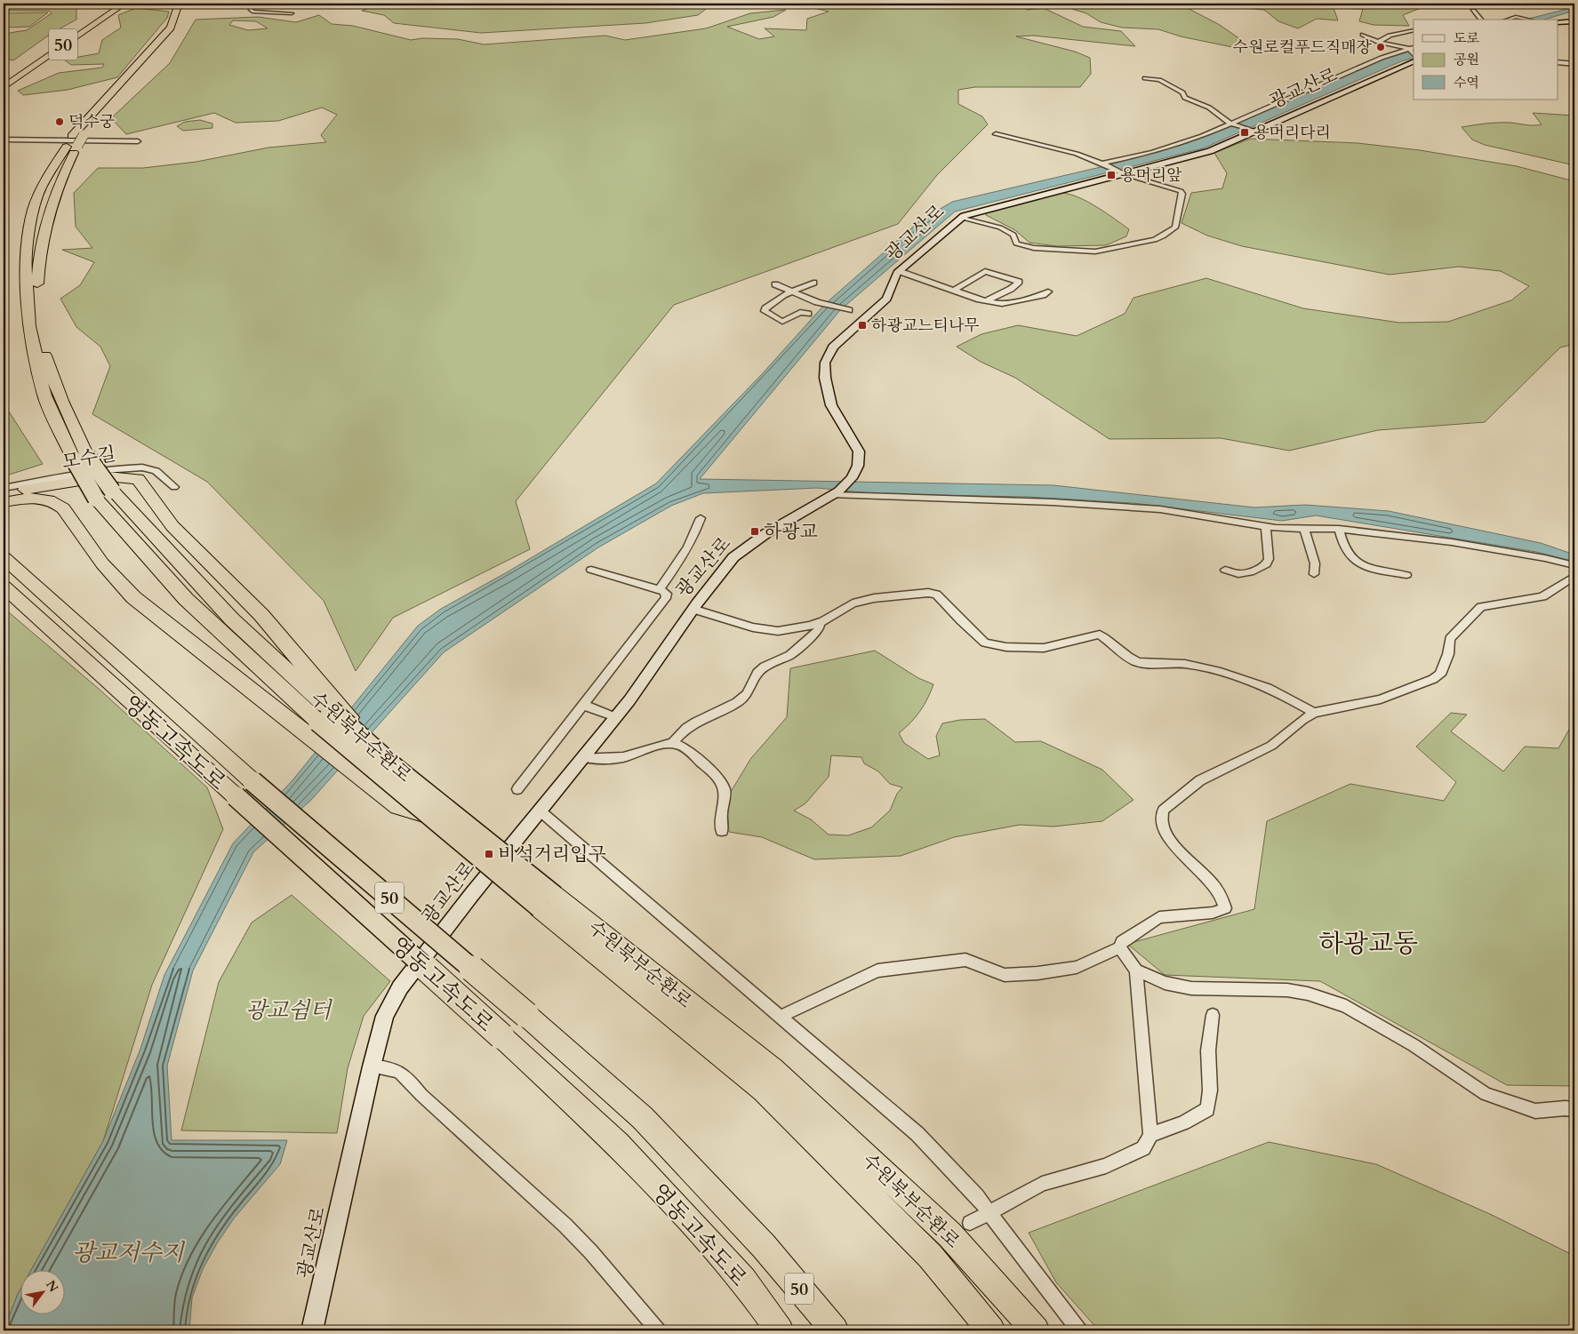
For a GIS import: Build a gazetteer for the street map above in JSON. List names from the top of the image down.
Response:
{
  "streets": {
    "highway": ["50", "수원북부순환로", "영동고속도로"],
    "street": ["광교산로", "모수길"]
  },
  "districts": ["하광교동"],
  "water": ["광교저수지"],
  "parks": ["광교쉼터"],
  "places": {
    "other": ["수원로컬푸드직매장", "덕수궁"],
    "transit": [
      "용머리다리",
      "용머리앞",
      "하광교느티나무",
      "하광교",
      "비석거리입구"
    ]
  },
  "legend": ["도로", "공원", "수역"],
  "north": "top right"
}
